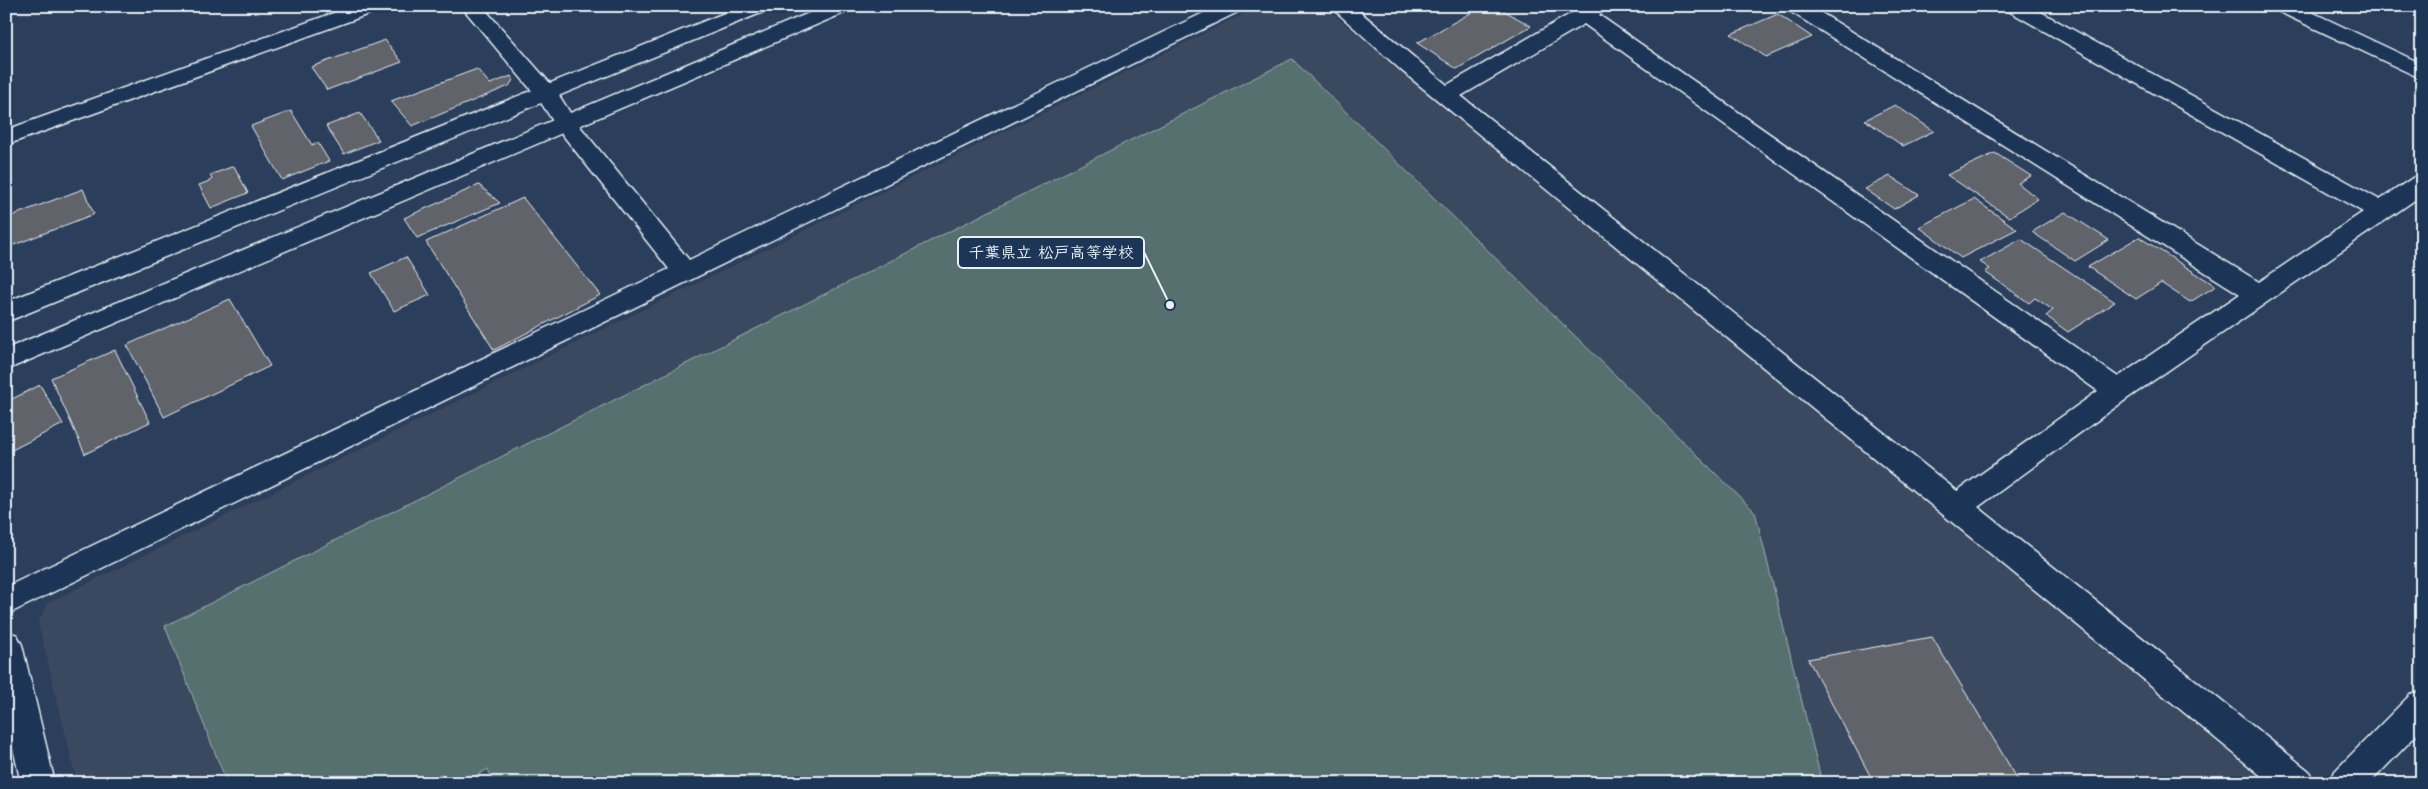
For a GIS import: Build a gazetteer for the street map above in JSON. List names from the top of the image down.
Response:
{
  "places": ["千葉県立 松戸高等学校"]
}
